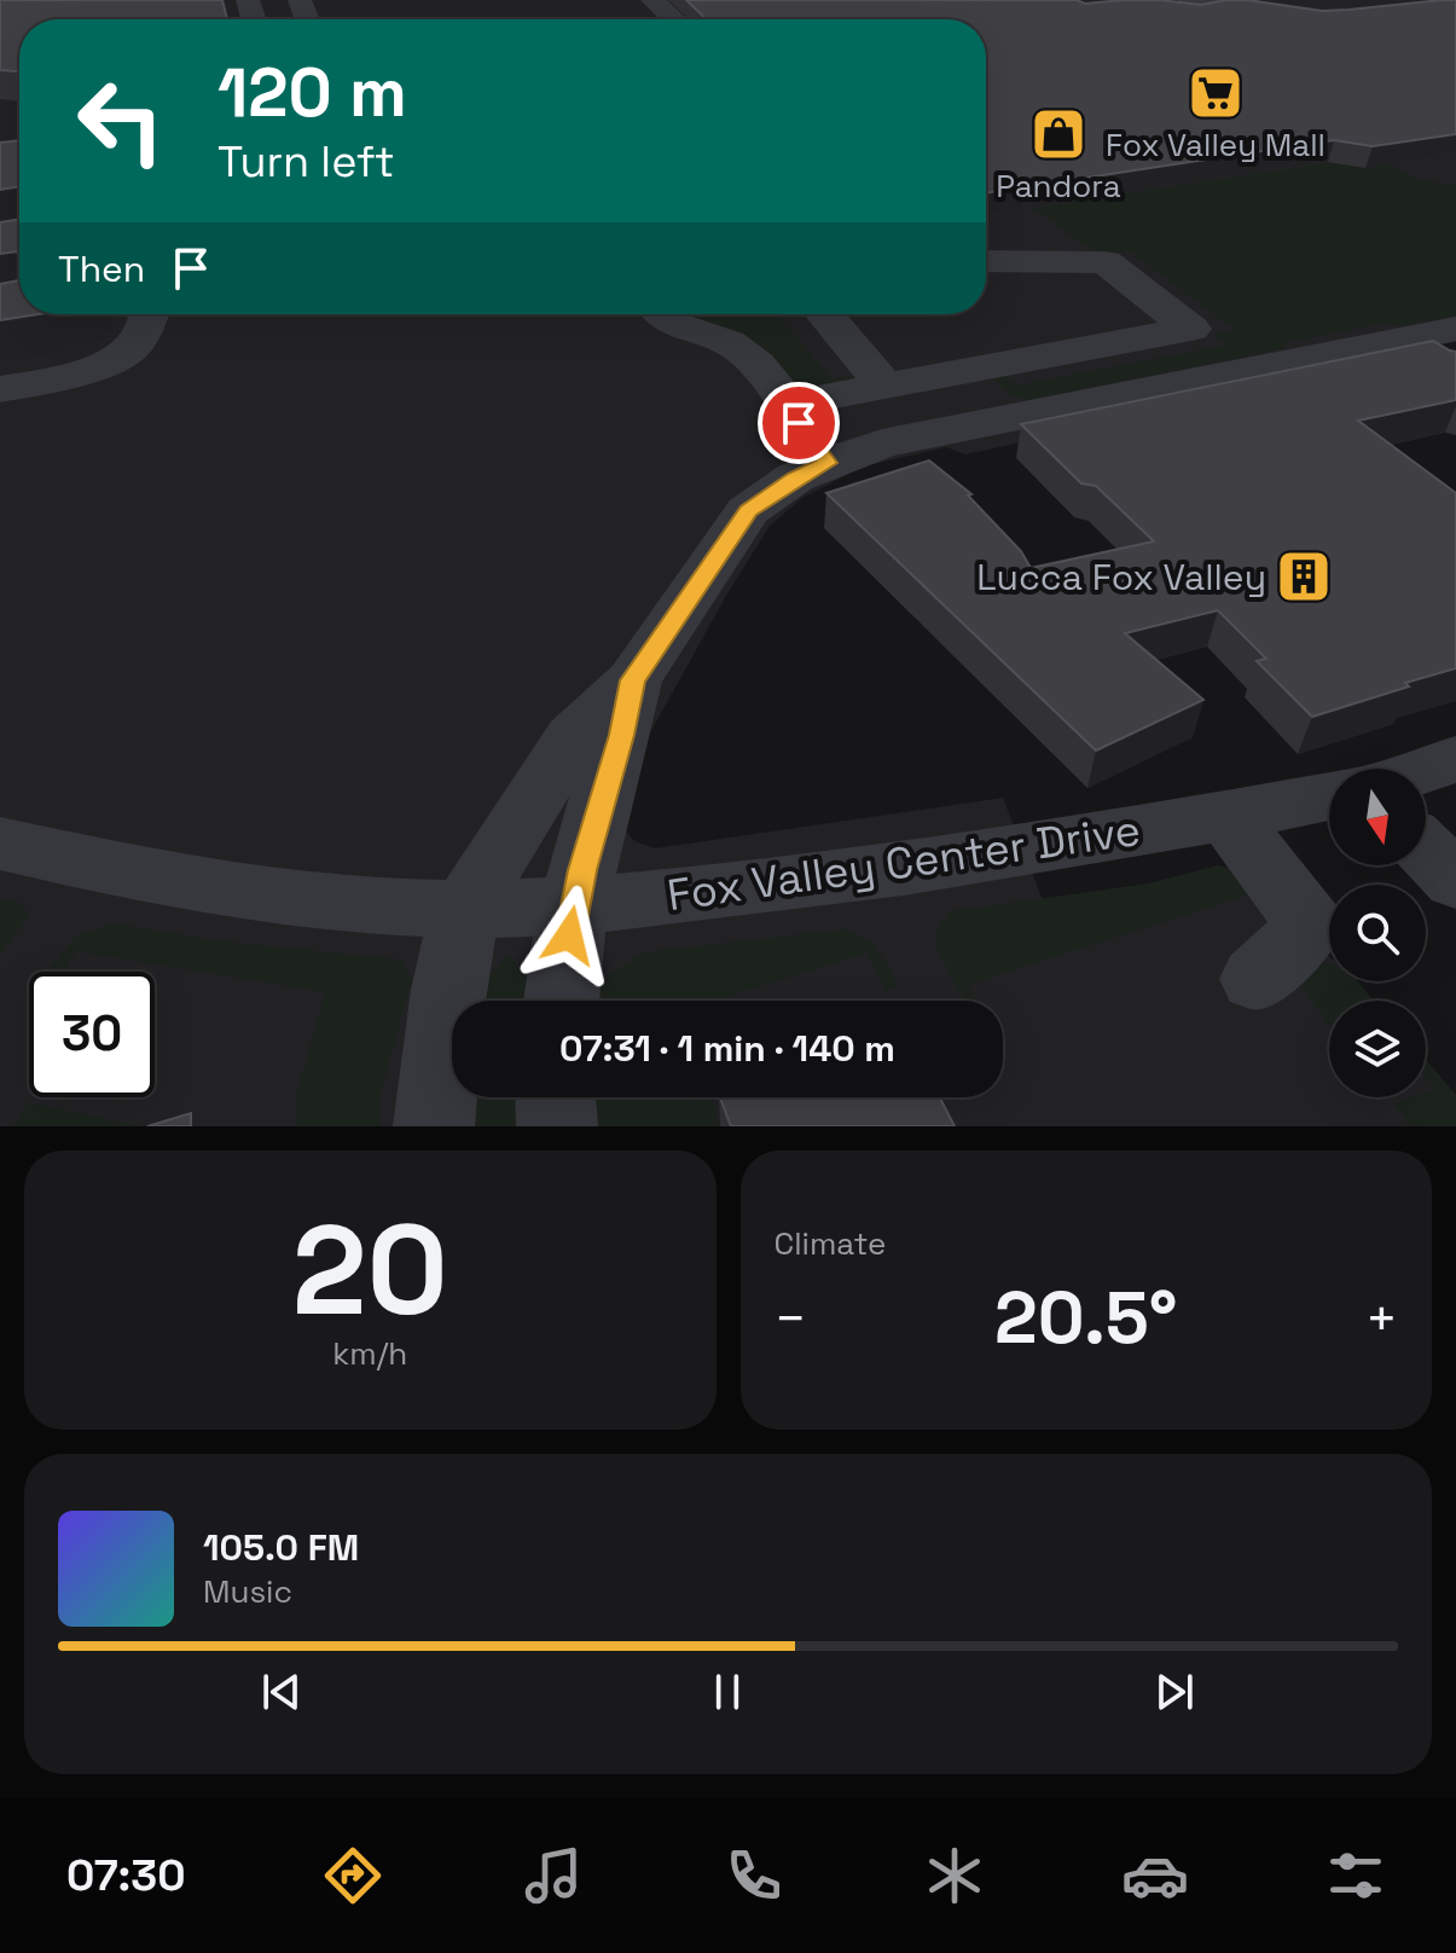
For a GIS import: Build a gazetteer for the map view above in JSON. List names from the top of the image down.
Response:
{
  "streets": {
    "street": ["Fox Valley Center Drive"]
  },
  "places": {
    "supermarket": ["Fox Valley Mall"],
    "shop": ["Pandora"],
    "building": ["Lucca Fox Valley"]
  },
  "north": "bottom",
  "page": {
    "turn": ["120 m", "Turn left"],
    "then": "Then",
    "limit": "30",
    "trip": "07:31 · 1 min · 140 m",
    "tile": [
      ["20", "km/h"],
      "Climate"
    ],
    "heat": ["−", "20.5°", "+"],
    "song": ["105.0 FM", "Music"],
    "tabs": "07:30"
  }
}
